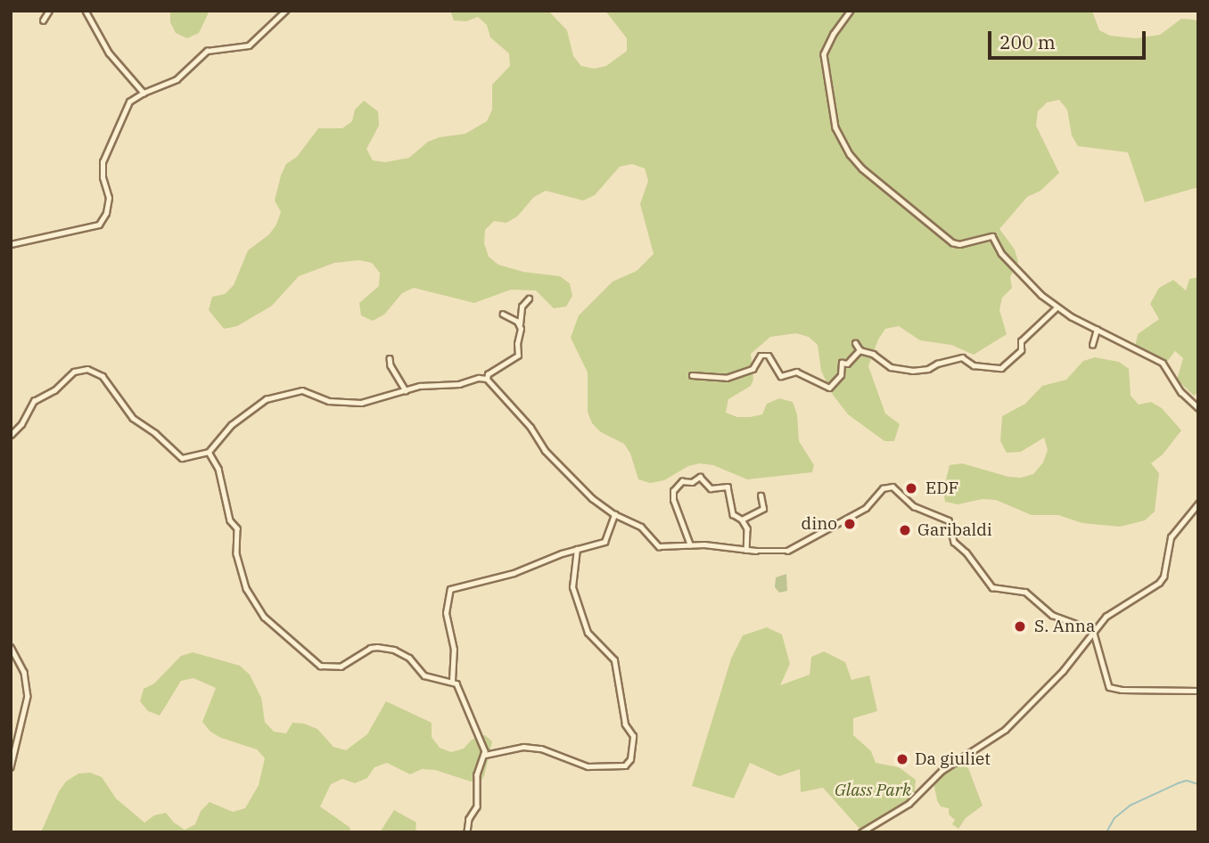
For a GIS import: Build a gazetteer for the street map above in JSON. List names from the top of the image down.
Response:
{
  "parks": ["Glass Park"],
  "places": [
    "EDF",
    "dino",
    "Garibaldi",
    "S. Anna",
    "Da giuliet"
  ],
  "scale_bar": "200 m"
}
